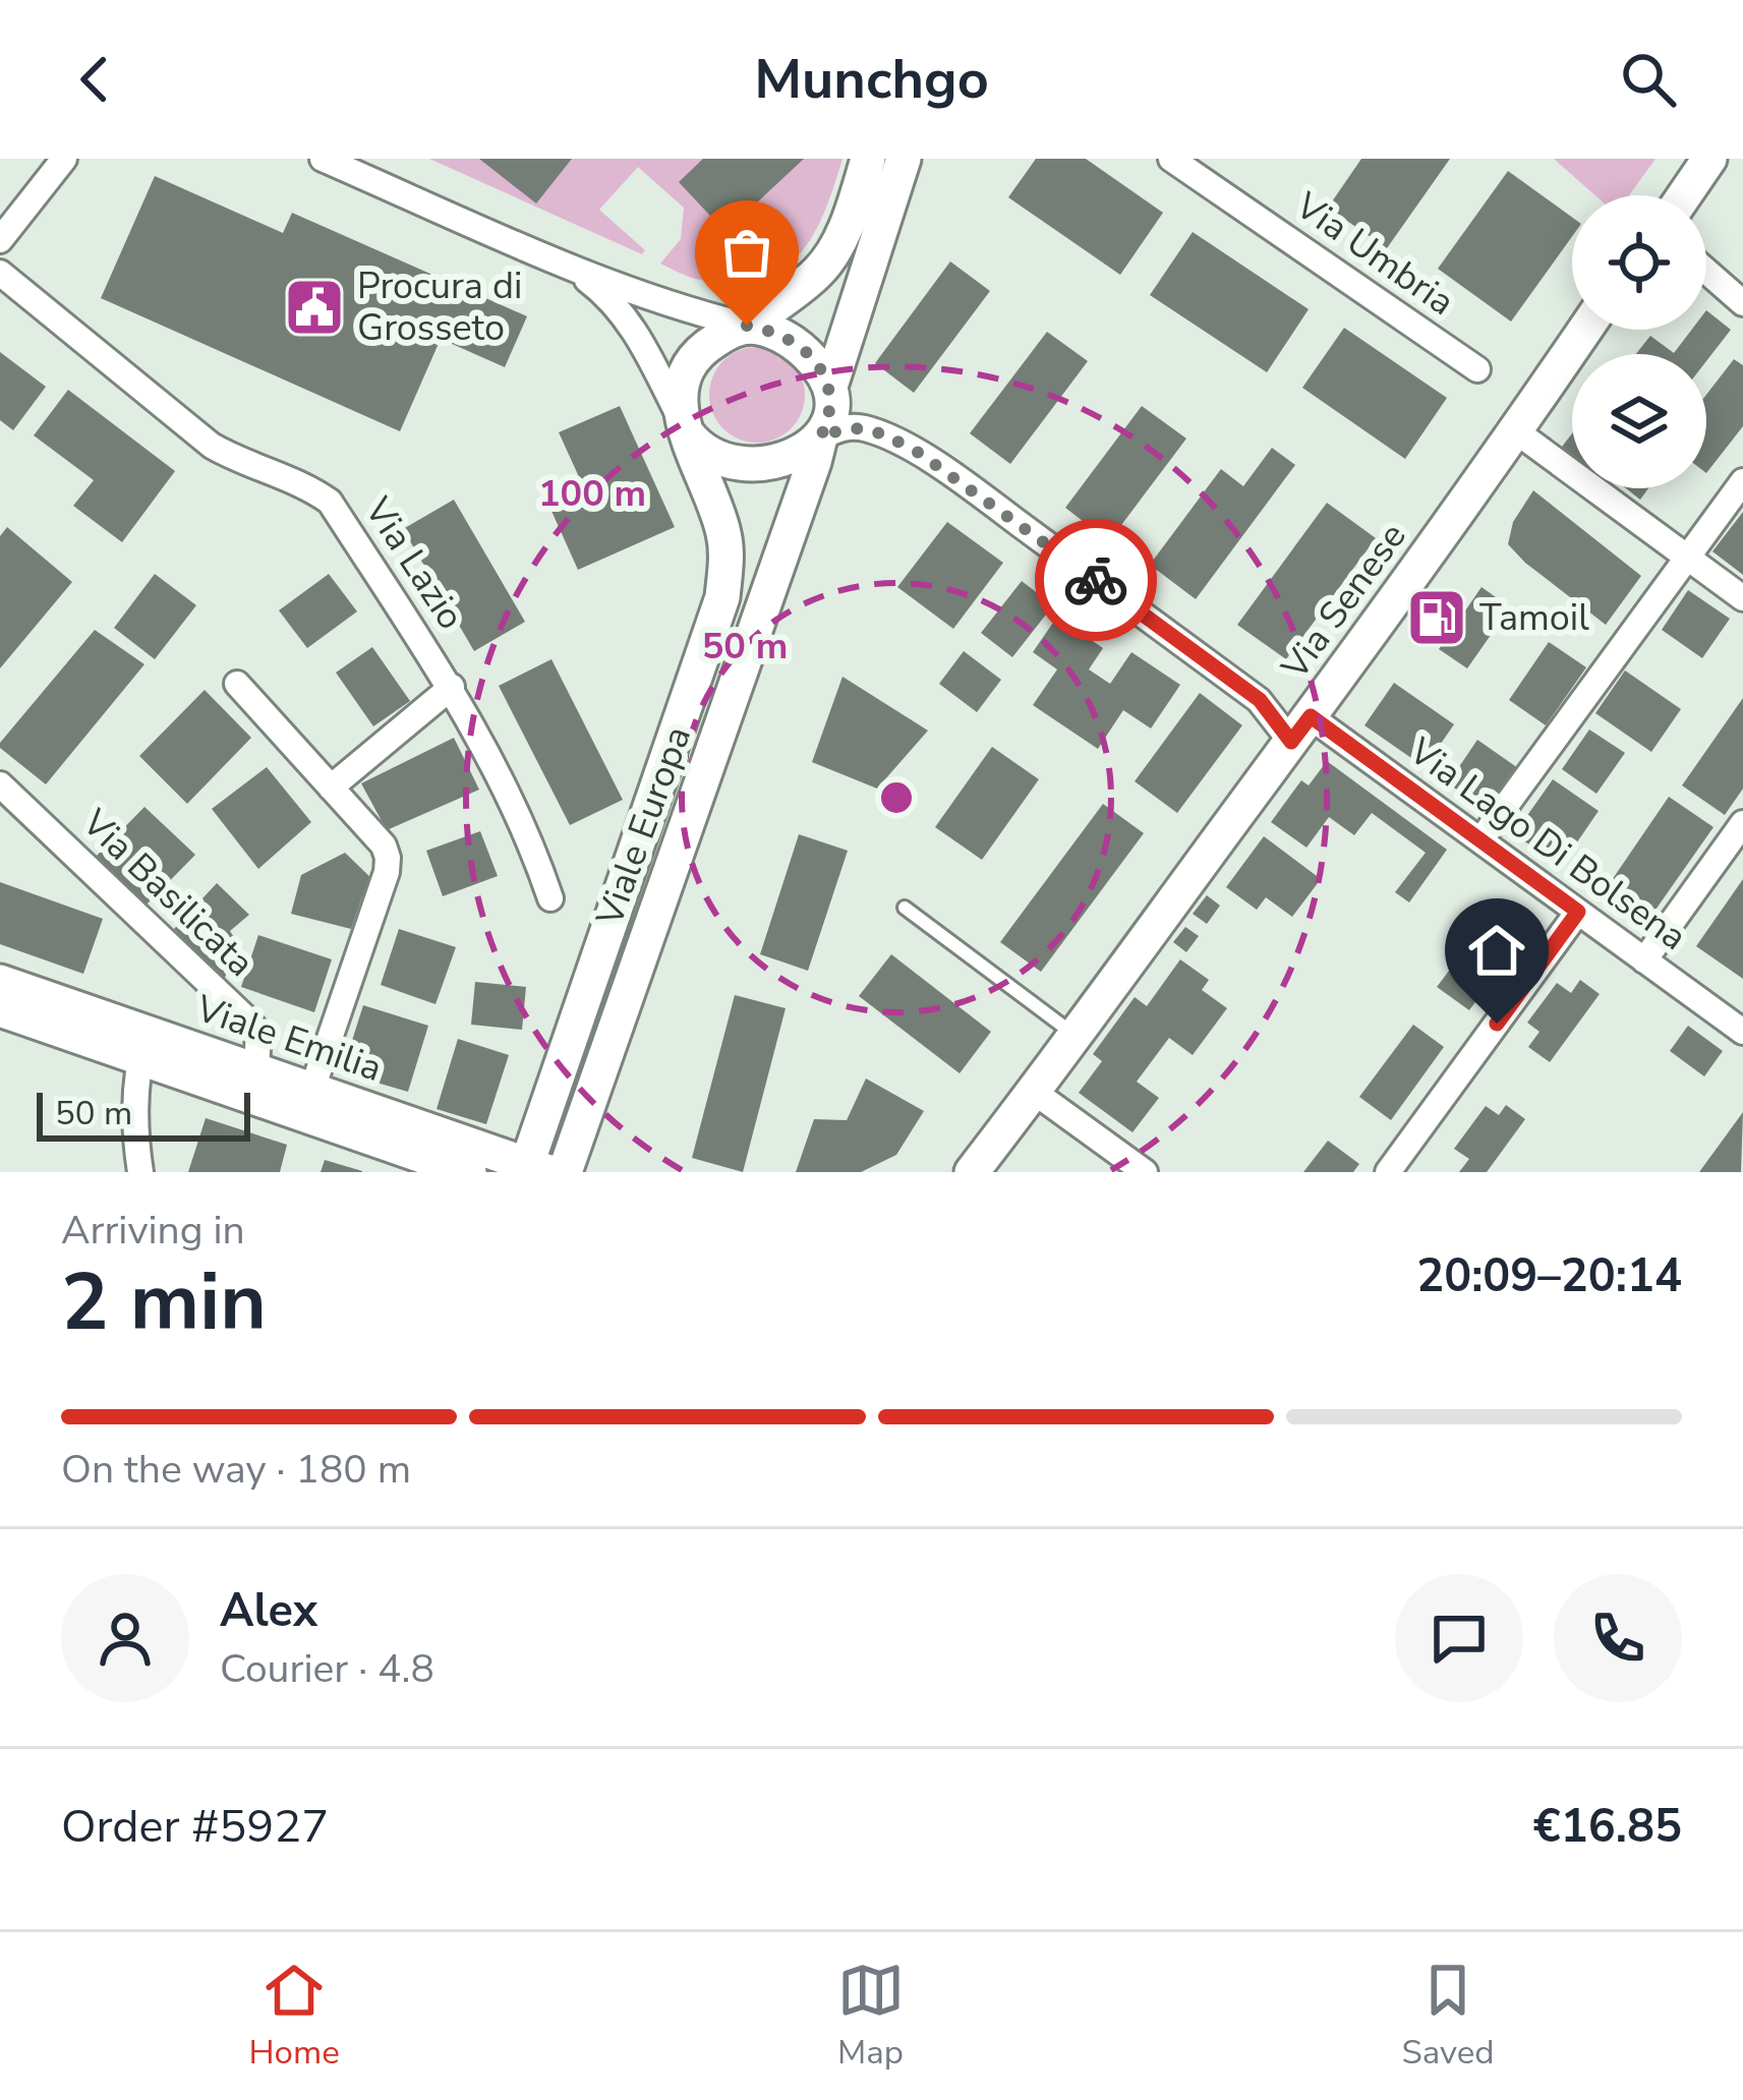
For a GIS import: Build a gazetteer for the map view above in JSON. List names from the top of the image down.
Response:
{
  "streets": {
    "street": [
      "Via Umbria",
      "Via Lazio",
      "Via Senese",
      "Viale Europa",
      "Via Lago Di Bolsena",
      "Via Basilicata",
      "Viale Emilia"
    ]
  },
  "crossings": [
    ["Via Senese", "Via Lago Di Bolsena"],
    ["Viale Europa", "Via Lago Di Bolsena"],
    ["Viale Europa", "Viale Emilia"],
    ["Via Basilicata", "Viale Emilia"]
  ],
  "places": {
    "public building": ["Procura di Grosseto"],
    "fuel station": ["Tamoil"]
  },
  "scale_bar": "50 m",
  "page": {
    "header": "Munchgo",
    "scale": "50 m",
    "heading": ["2 min", "Arriving in", "20:09–20:14"],
    "panel": [
      "Alex",
      "Courier · 4.8",
      "Order #5927",
      "€16.85"
    ],
    "bar": "On the way · 180 m",
    "tabs": ["Home", "Map", "Saved"]
  },
  "rings": ["100 m", "50 m"]
}
